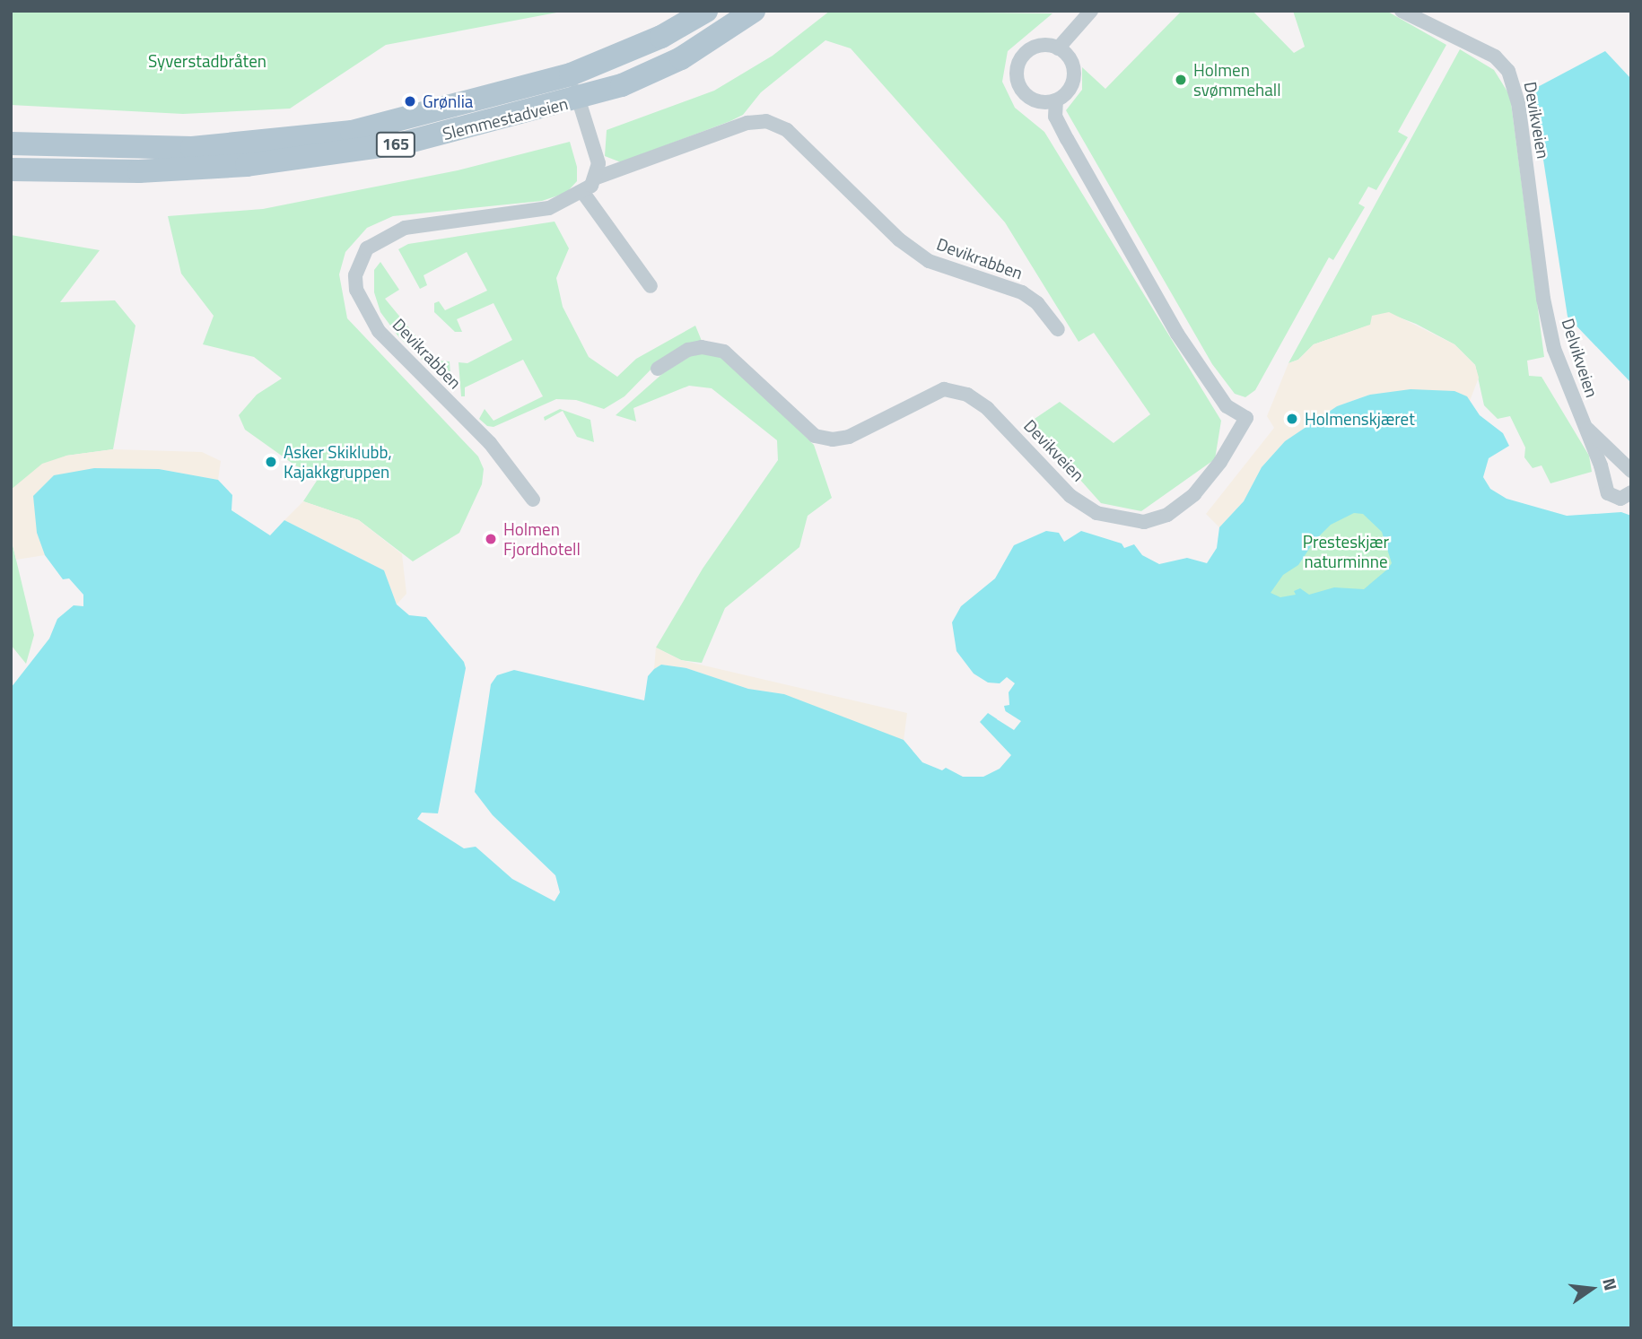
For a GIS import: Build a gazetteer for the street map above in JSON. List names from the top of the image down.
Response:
{
  "streets": {
    "main road": ["Slemmestadveien", "165"],
    "street": ["Devikveien", "Devikrabben", "Delvikveien"]
  },
  "crossings": [
    ["Devikveien", "Delvikveien"]
  ],
  "parks": ["Syverstadbråten", "Presteskjær naturminne"],
  "places": [
    "Holmen svømmehall",
    "Grønlia",
    "Holmenskjæret",
    "Asker Skiklubb, Kajakkgruppen",
    "Holmen Fjordhotell"
  ],
  "north": "right"
}
